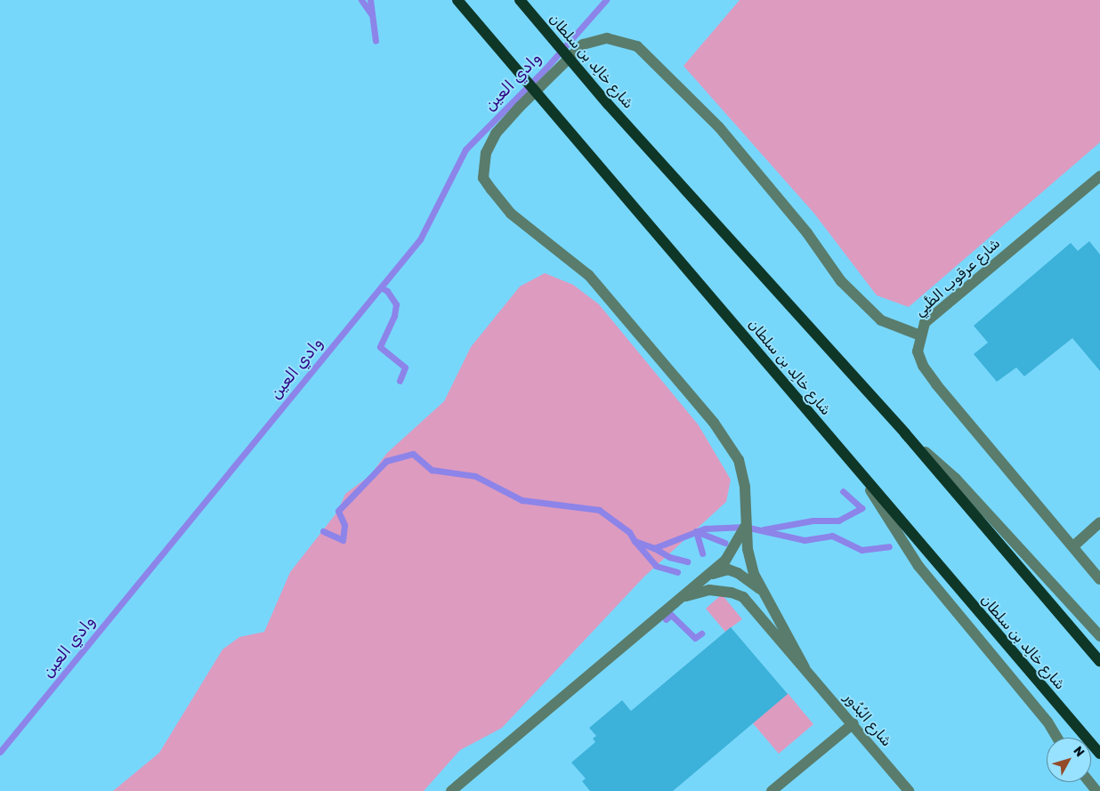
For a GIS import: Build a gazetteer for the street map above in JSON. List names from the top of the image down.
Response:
{
  "streets": {
    "main road": ["شارع خالِد بن سلطان"],
    "street": ["شارع عرقوب الظَّبِي", "شارع البُدُور"]
  },
  "water": ["وادي العين"],
  "north": "top right"
}
